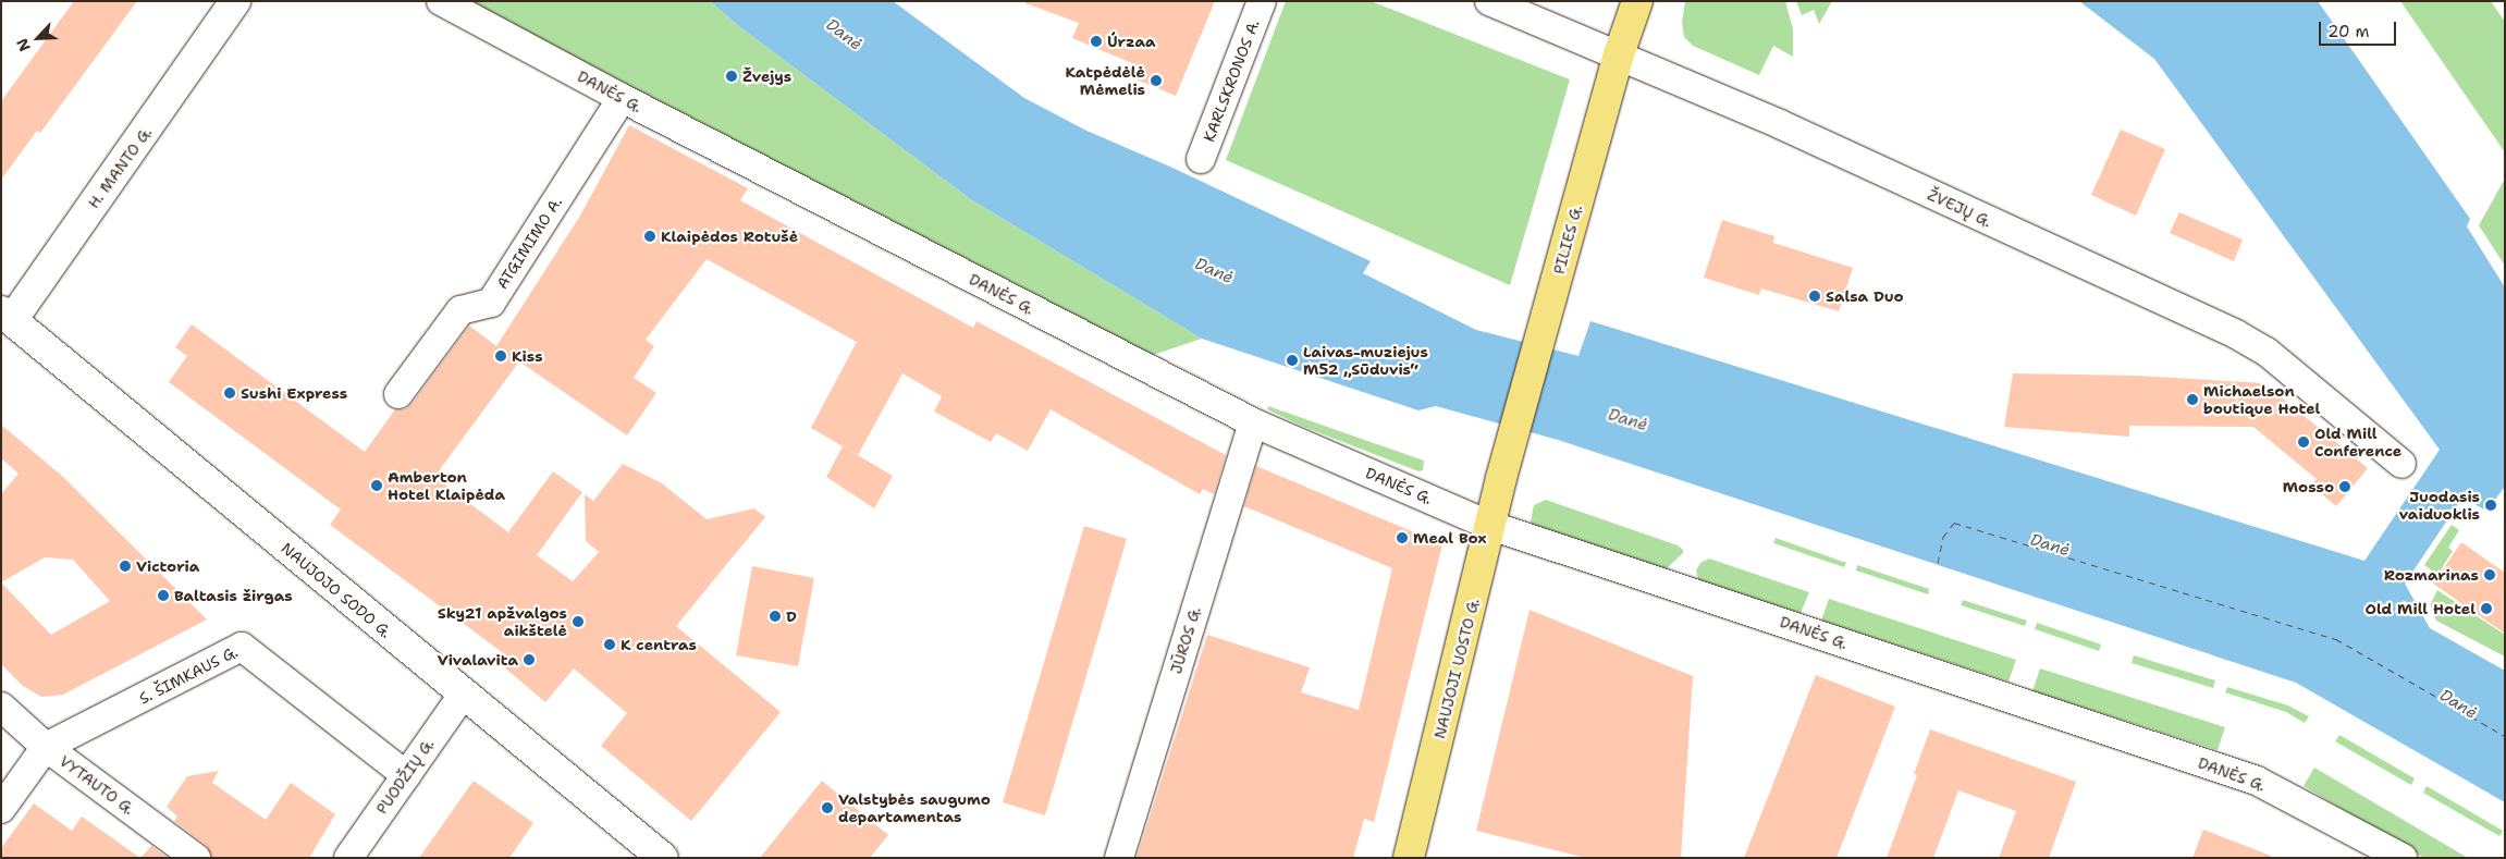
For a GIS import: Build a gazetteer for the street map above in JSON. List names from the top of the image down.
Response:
{
  "streets": {
    "main road": [
      "H. MANTO G.",
      "PILIES G.",
      "NAUJOJO SODO G.",
      "NAUJOJI UOSTO G."
    ],
    "street": [
      "KARLSKRONOS A.",
      "DANĖS G.",
      "ŽVEJŲ G.",
      "ATGIMIMO A.",
      "JŪROS G.",
      "S. ŠIMKAUS G.",
      "PUODŽIŲ G.",
      "VYTAUTO G."
    ]
  },
  "crossings": [
    ["DANĖS G.", "ATGIMIMO A."],
    ["DANĖS G.", "JŪROS G."],
    ["DANĖS G.", "NAUJOJI UOSTO G."],
    ["H. MANTO G.", "NAUJOJO SODO G."],
    ["ŽVEJŲ G.", "PILIES G."],
    ["PILIES G.", "NAUJOJI UOSTO G."],
    ["NAUJOJO SODO G.", "PUODŽIŲ G."],
    ["S. ŠIMKAUS G.", "PUODŽIŲ G."],
    ["S. ŠIMKAUS G.", "VYTAUTO G."]
  ],
  "water": ["Danė"],
  "places": [
    "Úrzaa",
    "Žvejys",
    "Katpėdėlė Mėmelis",
    "Klaipėdos Rotušė",
    "Salsa Duo",
    "Kiss",
    "Laivas-muziejus M52 „Sūduvis“",
    "Sushi Express",
    "Michaelson boutique Hotel",
    "Old Mill Conference",
    "Amberton Hotel Klaipėda",
    "Mosso",
    "Juodasis vaiduoklis",
    "Meal Box",
    "Victoria",
    "Rozmarinas",
    "Baltasis žirgas",
    "Old Mill Hotel",
    "D",
    "Sky21 apžvalgos aikštelė",
    "K centras",
    "Vivalavita",
    "Valstybės saugumo departamentas"
  ],
  "scale_bar": "20 m",
  "north": "bottom left"
}
